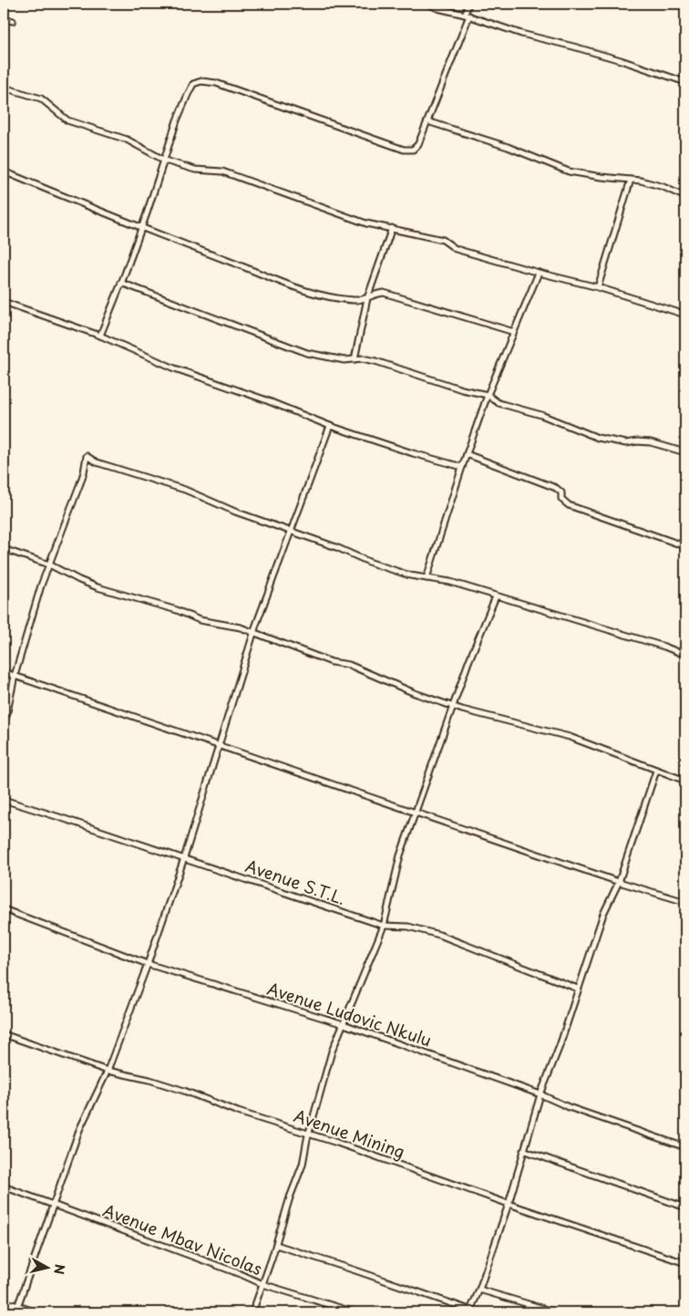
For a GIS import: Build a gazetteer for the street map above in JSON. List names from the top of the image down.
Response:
{
  "streets": {
    "street": [
      "Avenue S.T.L.",
      "Avenue Ludovic Nkulu",
      "Avenue Mining",
      "Avenue Mbav Nicolas"
    ]
  },
  "north": "right"
}
